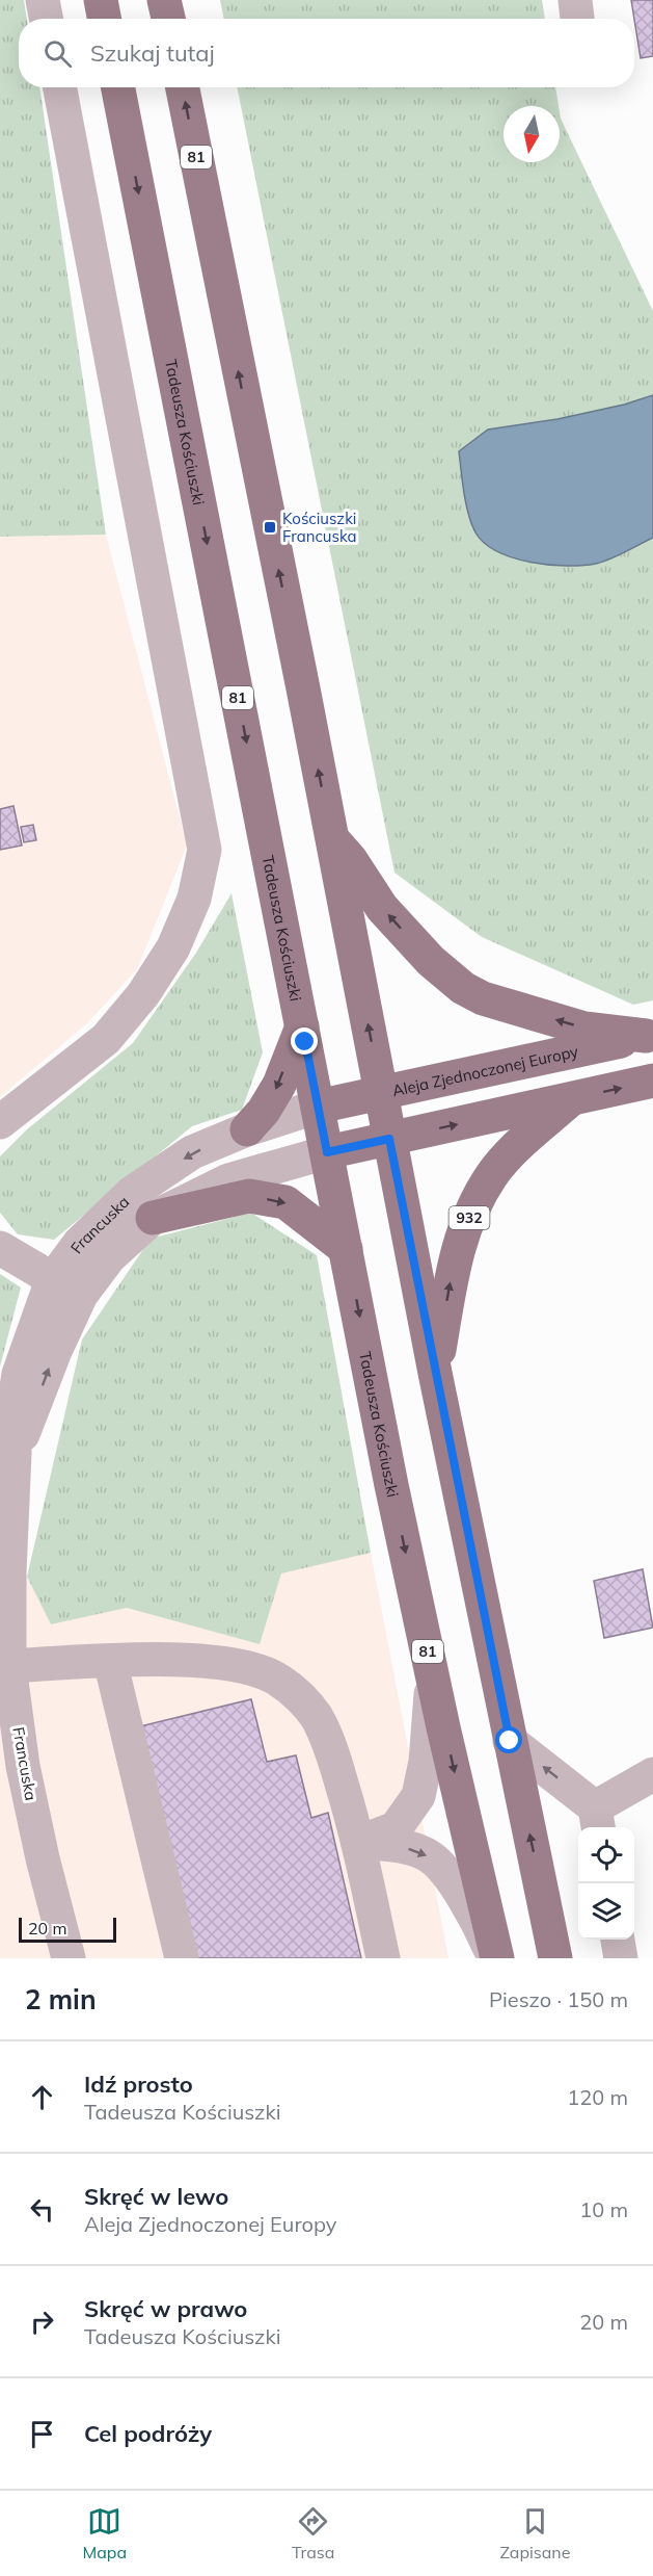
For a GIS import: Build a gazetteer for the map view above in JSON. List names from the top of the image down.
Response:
{
  "streets": {
    "main road": [
      "81",
      "Tadeusza Kościuszki",
      "Aleja Zjednoczonej Europy",
      "932"
    ],
    "street": ["Francuska"]
  },
  "crossings": [
    ["81", "Aleja Zjednoczonej Europy"],
    ["81", "932"],
    ["Tadeusza Kościuszki", "Aleja Zjednoczonej Europy"],
    ["Tadeusza Kościuszki", "932"],
    ["Tadeusza Kościuszki", "Francuska"],
    ["Aleja Zjednoczonej Europy", "Francuska"],
    ["932", "Francuska"]
  ],
  "places": {
    "transit": ["Kościuszki Francuska"]
  },
  "scale_bar": "20 m",
  "north": "bottom",
  "page": {
    "search": "Szukaj tutaj",
    "scale": "20 m",
    "heading": ["2 min", "Pieszo · 150 m"],
    "list": [
      ["Idź prosto", "Tadeusza Kościuszki", "120 m"],
      ["Skręć w lewo", "Aleja Zjednoczonej Europy", "10 m"],
      ["Skręć w prawo", "Tadeusza Kościuszki", "20 m"],
      "Cel podróży"
    ],
    "nav": ["Mapa", "Trasa", "Zapisane"]
  }
}
